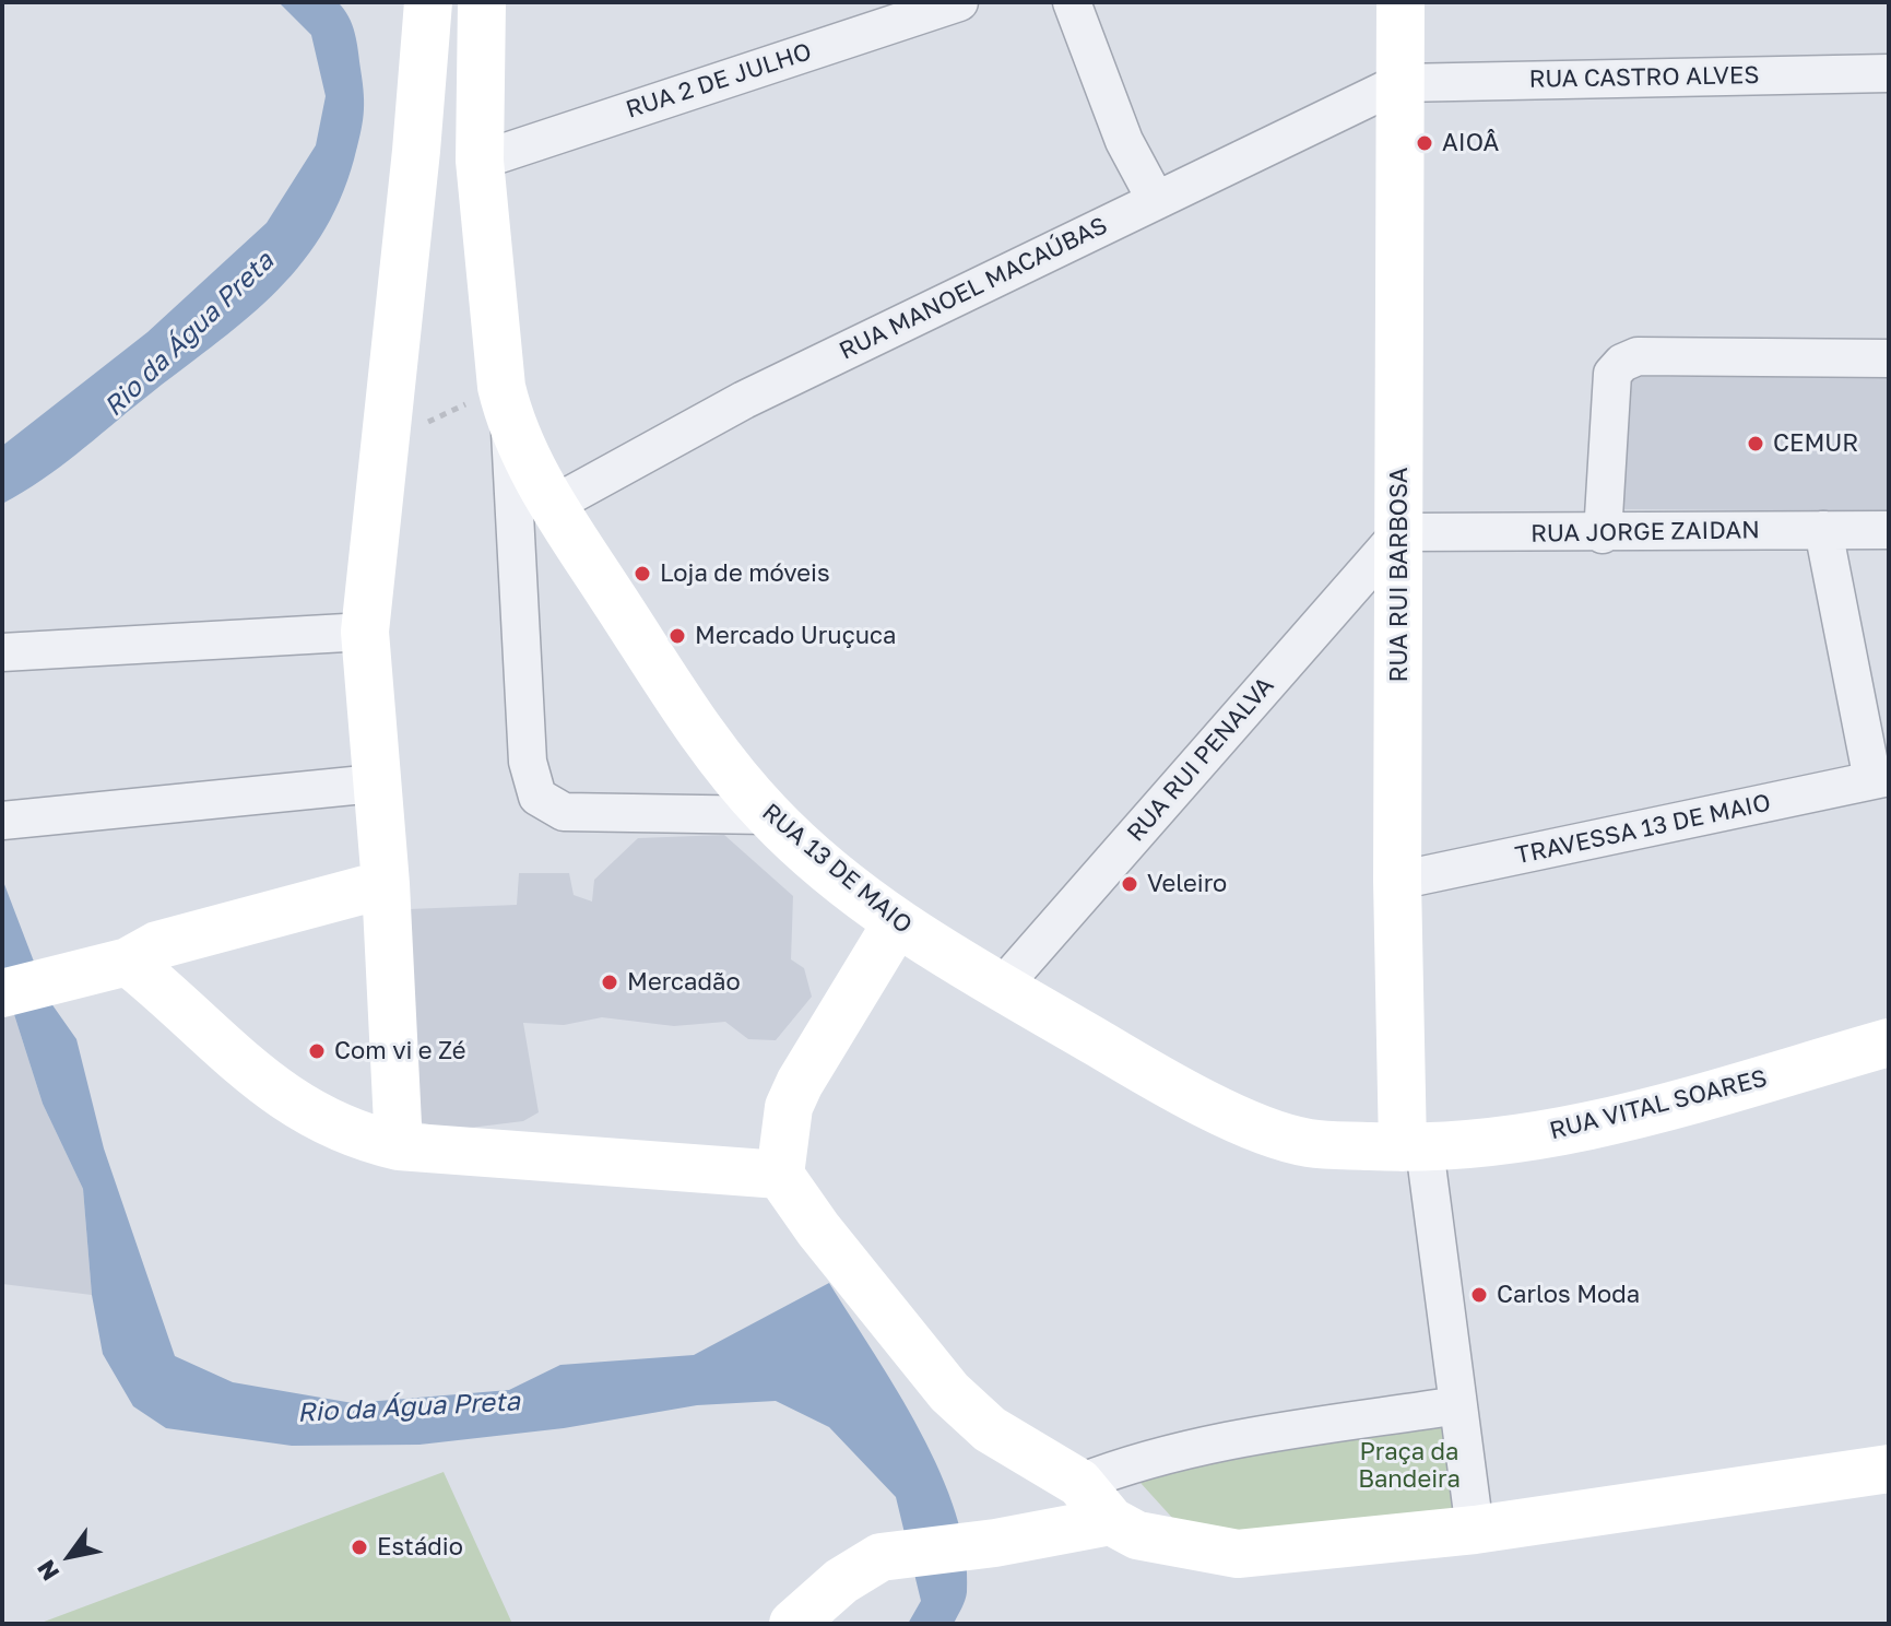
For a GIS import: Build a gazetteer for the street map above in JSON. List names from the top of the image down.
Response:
{
  "streets": {
    "street": [
      "RUA CASTRO ALVES",
      "RUA 2 DE JULHO",
      "RUA MANOEL MACAÚBAS",
      "RUA JORGE ZAIDAN",
      "RUA RUI BARBOSA",
      "RUA RUI PENALVA",
      "TRAVESSA 13 DE MAIO",
      "RUA 13 DE MAIO",
      "RUA VITAL SOARES"
    ]
  },
  "crossings": [
    ["RUA CASTRO ALVES", "RUA MANOEL MACAÚBAS"],
    ["RUA CASTRO ALVES", "RUA RUI BARBOSA"],
    ["RUA 2 DE JULHO", "RUA 13 DE MAIO"],
    ["RUA MANOEL MACAÚBAS", "RUA RUI BARBOSA"],
    ["RUA MANOEL MACAÚBAS", "RUA 13 DE MAIO"],
    ["RUA JORGE ZAIDAN", "RUA RUI BARBOSA"],
    ["RUA JORGE ZAIDAN", "RUA RUI PENALVA"],
    ["RUA RUI BARBOSA", "RUA RUI PENALVA"],
    ["RUA RUI BARBOSA", "TRAVESSA 13 DE MAIO"],
    ["RUA RUI BARBOSA", "RUA 13 DE MAIO"],
    ["RUA RUI BARBOSA", "RUA VITAL SOARES"],
    ["RUA RUI PENALVA", "RUA 13 DE MAIO"],
    ["RUA 13 DE MAIO", "RUA VITAL SOARES"]
  ],
  "water": ["Rio da Água Preta"],
  "parks": ["Praça da Bandeira"],
  "places": [
    "AIOÂ",
    "CEMUR",
    "Loja de móveis",
    "Mercado Uruçuca",
    "Veleiro",
    "Mercadão",
    "Com vi e Zé",
    "Carlos Moda",
    "Estádio"
  ],
  "north": "bottom left"
}
